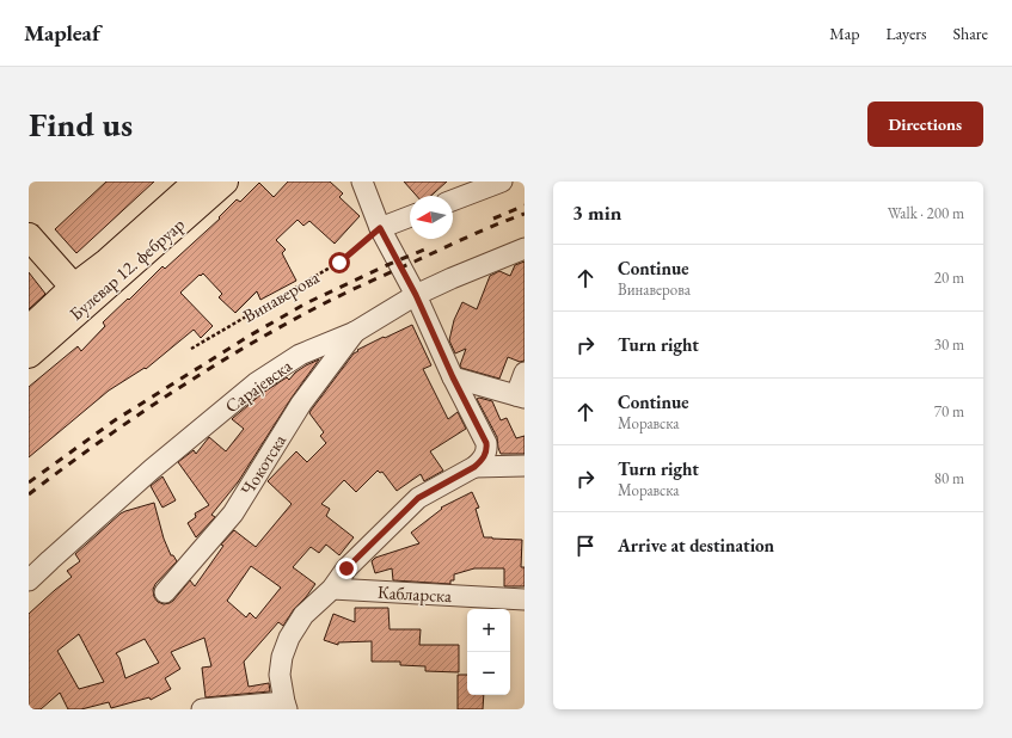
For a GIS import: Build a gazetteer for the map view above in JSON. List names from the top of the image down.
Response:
{
  "streets": {
    "main road": ["Булевар 12. фебруар"],
    "street": ["Сарајевска", "Чокотска", "Кабларска"],
    "path": ["Винаверова"]
  },
  "crossings": [
    ["Сарајевска", "Чокотска"]
  ],
  "north": "left",
  "page": {
    "header": "Mapleaf",
    "nav": ["Map", "Layers", "Share"],
    "buttons": "Directions",
    "title": "Find us",
    "heading": ["3 min", "Walk · 200 m"],
    "list": [
      ["Continue", "Винаверова", "20 m"],
      ["Turn right", "30 m"],
      ["Continue", "Моравска", "70 m"],
      ["Turn right", "Моравска", "80 m"],
      "Arrive at destination"
    ],
    "map_buttons": ["+", "−"]
  }
}
